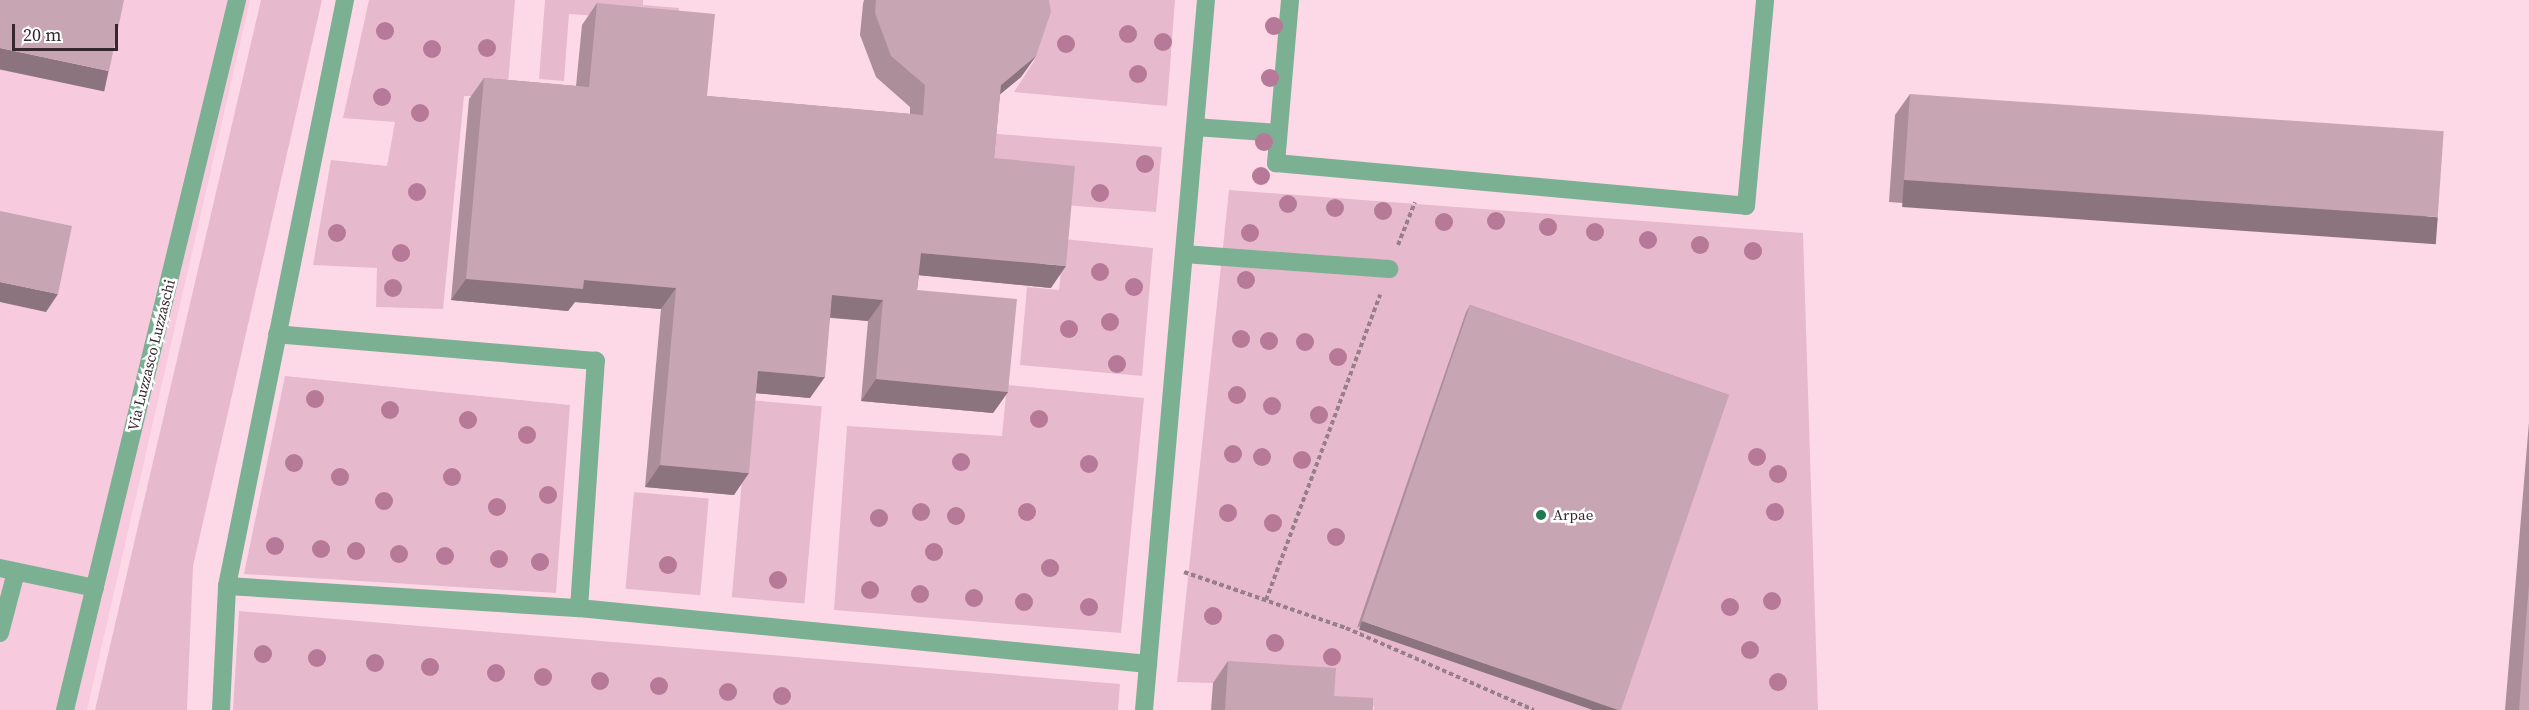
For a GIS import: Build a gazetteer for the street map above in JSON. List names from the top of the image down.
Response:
{
  "streets": {
    "street": ["Via Luzzasco Luzzaschi"]
  },
  "places": ["Arpae"],
  "scale_bar": "20 m"
}
